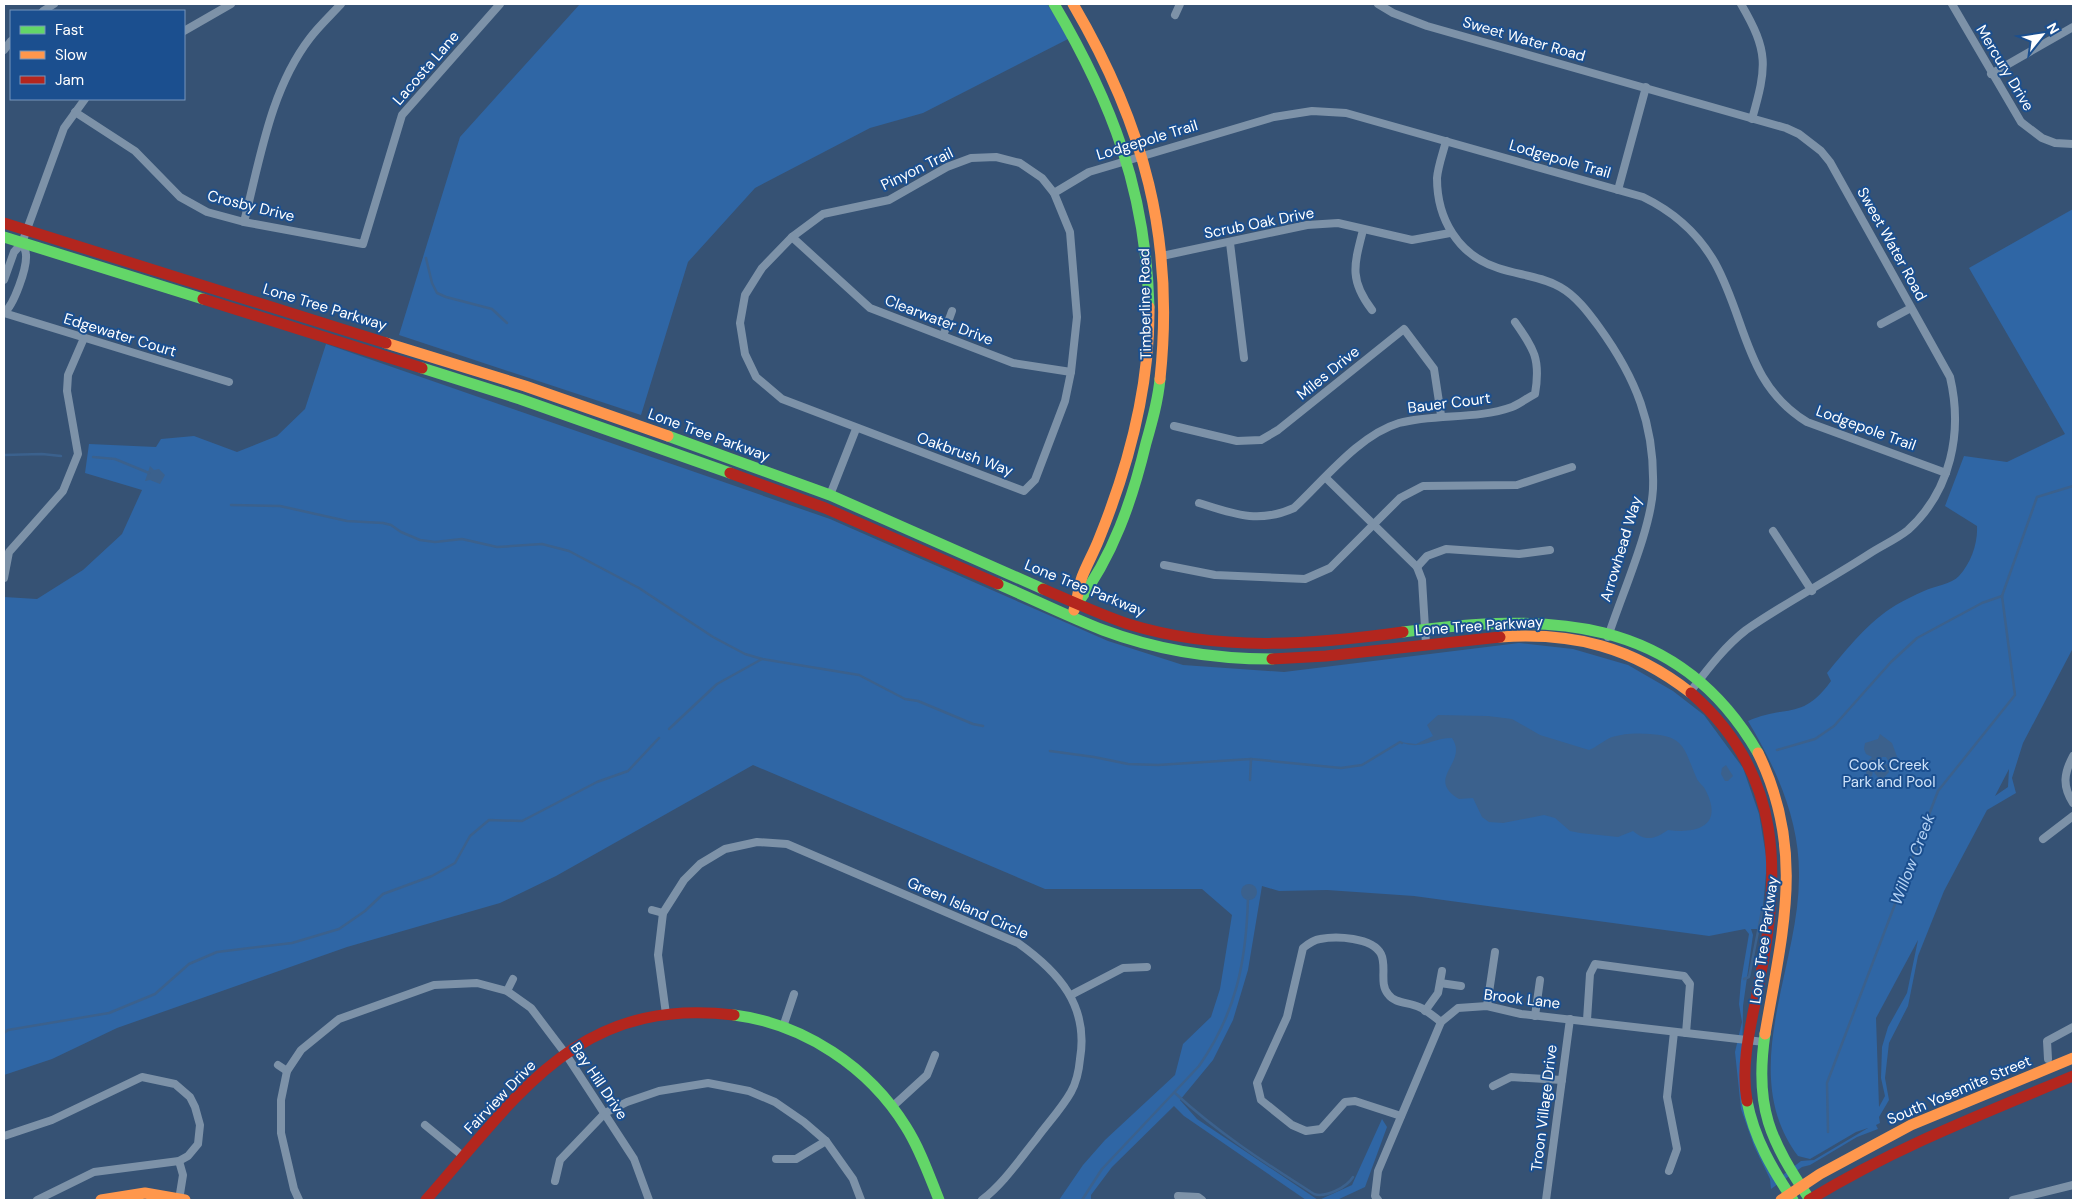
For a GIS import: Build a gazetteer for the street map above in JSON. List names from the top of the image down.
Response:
{
  "streets": {
    "street": [
      "Sweet Water Road",
      "Lacosta Lane",
      "Mercury Drive",
      "Lodgepole Trail",
      "Pinyon Trail",
      "Crosby Drive",
      "Scrub Oak Drive",
      "Timberline Road",
      "Lone Tree Parkway",
      "Clearwater Drive",
      "Edgewater Court",
      "Miles Drive",
      "Bauer Court",
      "Oakbrush Way",
      "Arrowhead Way",
      "Green Island Circle",
      "Brook Lane",
      "Bay Hill Drive",
      "South Yosemite Street",
      "Fairview Drive",
      "Troon Village Drive"
    ]
  },
  "crossings": [
    ["Sweet Water Road", "Lodgepole Trail"],
    ["Sweet Water Road", "Lone Tree Parkway"],
    ["Lacosta Lane", "Crosby Drive"],
    ["Lodgepole Trail", "Pinyon Trail"],
    ["Lodgepole Trail", "Timberline Road"],
    ["Lodgepole Trail", "Oakbrush Way"],
    ["Lodgepole Trail", "Arrowhead Way"],
    ["Pinyon Trail", "Clearwater Drive"],
    ["Pinyon Trail", "Oakbrush Way"],
    ["Scrub Oak Drive", "Timberline Road"],
    ["Scrub Oak Drive", "Arrowhead Way"],
    ["Timberline Road", "Lone Tree Parkway"],
    ["Lone Tree Parkway", "Arrowhead Way"],
    ["Lone Tree Parkway", "Brook Lane"],
    ["Lone Tree Parkway", "South Yosemite Street"],
    ["Clearwater Drive", "Oakbrush Way"],
    ["Miles Drive", "Bauer Court"],
    ["Green Island Circle", "Fairview Drive"],
    ["Brook Lane", "Troon Village Drive"],
    ["Bay Hill Drive", "Fairview Drive"]
  ],
  "water": ["Willow Creek"],
  "parks": ["Cook Creek Park and Pool"],
  "legend": ["Fast", "Slow", "Jam"],
  "north": "top right"
}
